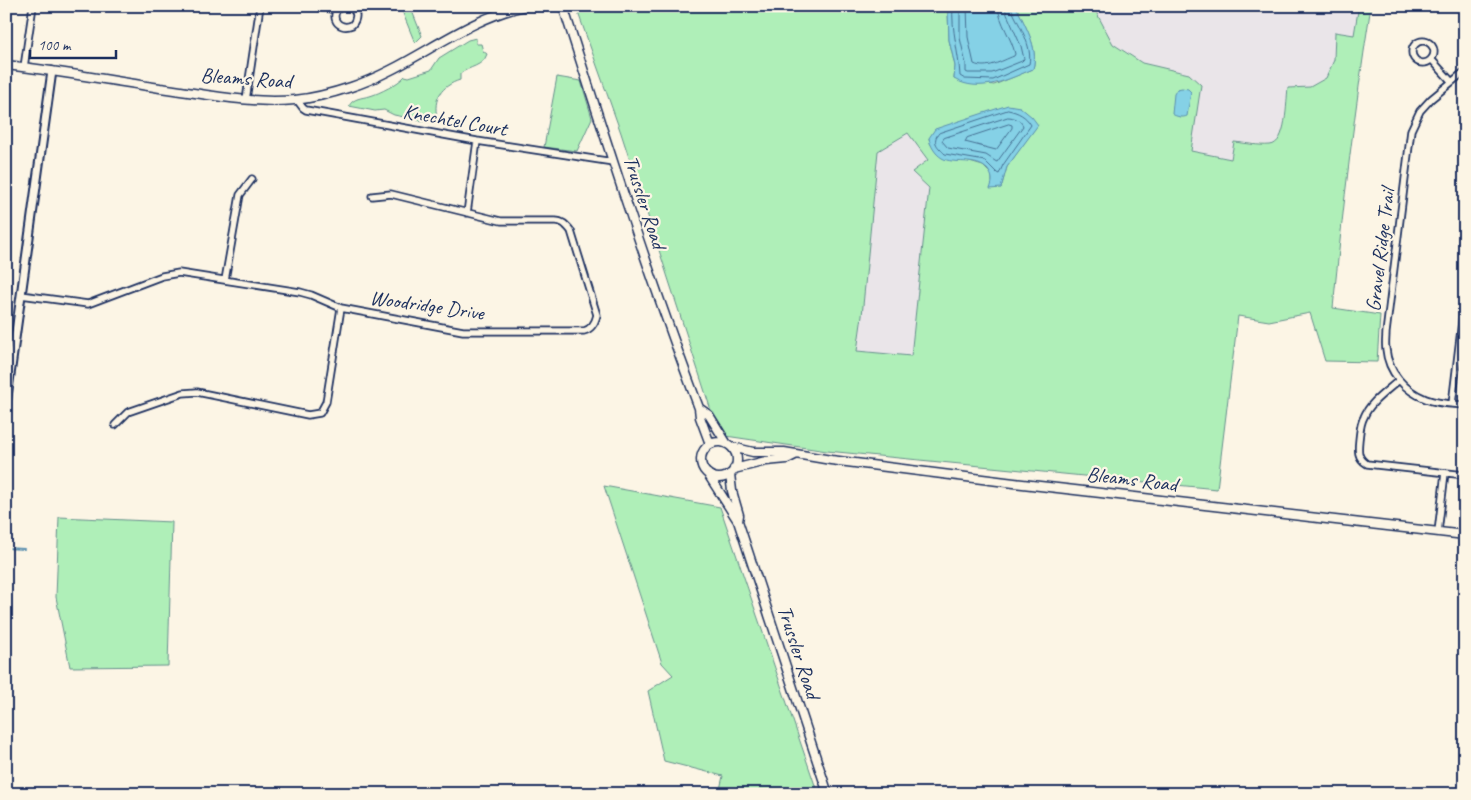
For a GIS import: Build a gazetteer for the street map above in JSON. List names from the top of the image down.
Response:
{
  "streets": {
    "main road": ["Bleams Road", "Trussler Road"],
    "street": ["Knechtel Court", "Gravel Ridge Trail", "Woodridge Drive"]
  },
  "crossings": [
    ["Bleams Road", "Knechtel Court"],
    ["Bleams Road", "Trussler Road"],
    ["Knechtel Court", "Trussler Road"]
  ],
  "scale_bar": "100 m"
}
